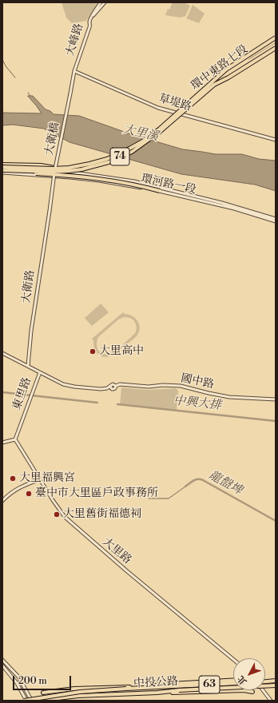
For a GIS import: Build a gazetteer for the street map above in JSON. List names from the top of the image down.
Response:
{
  "streets": {
    "main road": ["74", "中投公路", "63"],
    "street": [
      "大峰路",
      "環中東路七段",
      "草堤路",
      "大衛橋",
      "環河路一段",
      "大衛路",
      "國中路",
      "東里路",
      "大里路"
    ]
  },
  "crossings": [
    ["大峰路", "草堤路"],
    ["大峰路", "大衛橋"],
    ["環中東路七段", "草堤路"],
    ["環中東路七段", "74"],
    ["草堤路", "大衛橋"],
    ["大衛橋", "大衛路"],
    ["74", "環河路一段"],
    ["大衛路", "國中路"],
    ["國中路", "東里路"],
    ["東里路", "大里路"]
  ],
  "water": ["大里溪", "中興大排", "龍盤埤"],
  "places": [
    "大里高中",
    "大里福興宮",
    "臺中市大里區戶政事務所",
    "大里舊街福德祠"
  ],
  "scale_bar": "200 m",
  "north": "bottom left"
}
